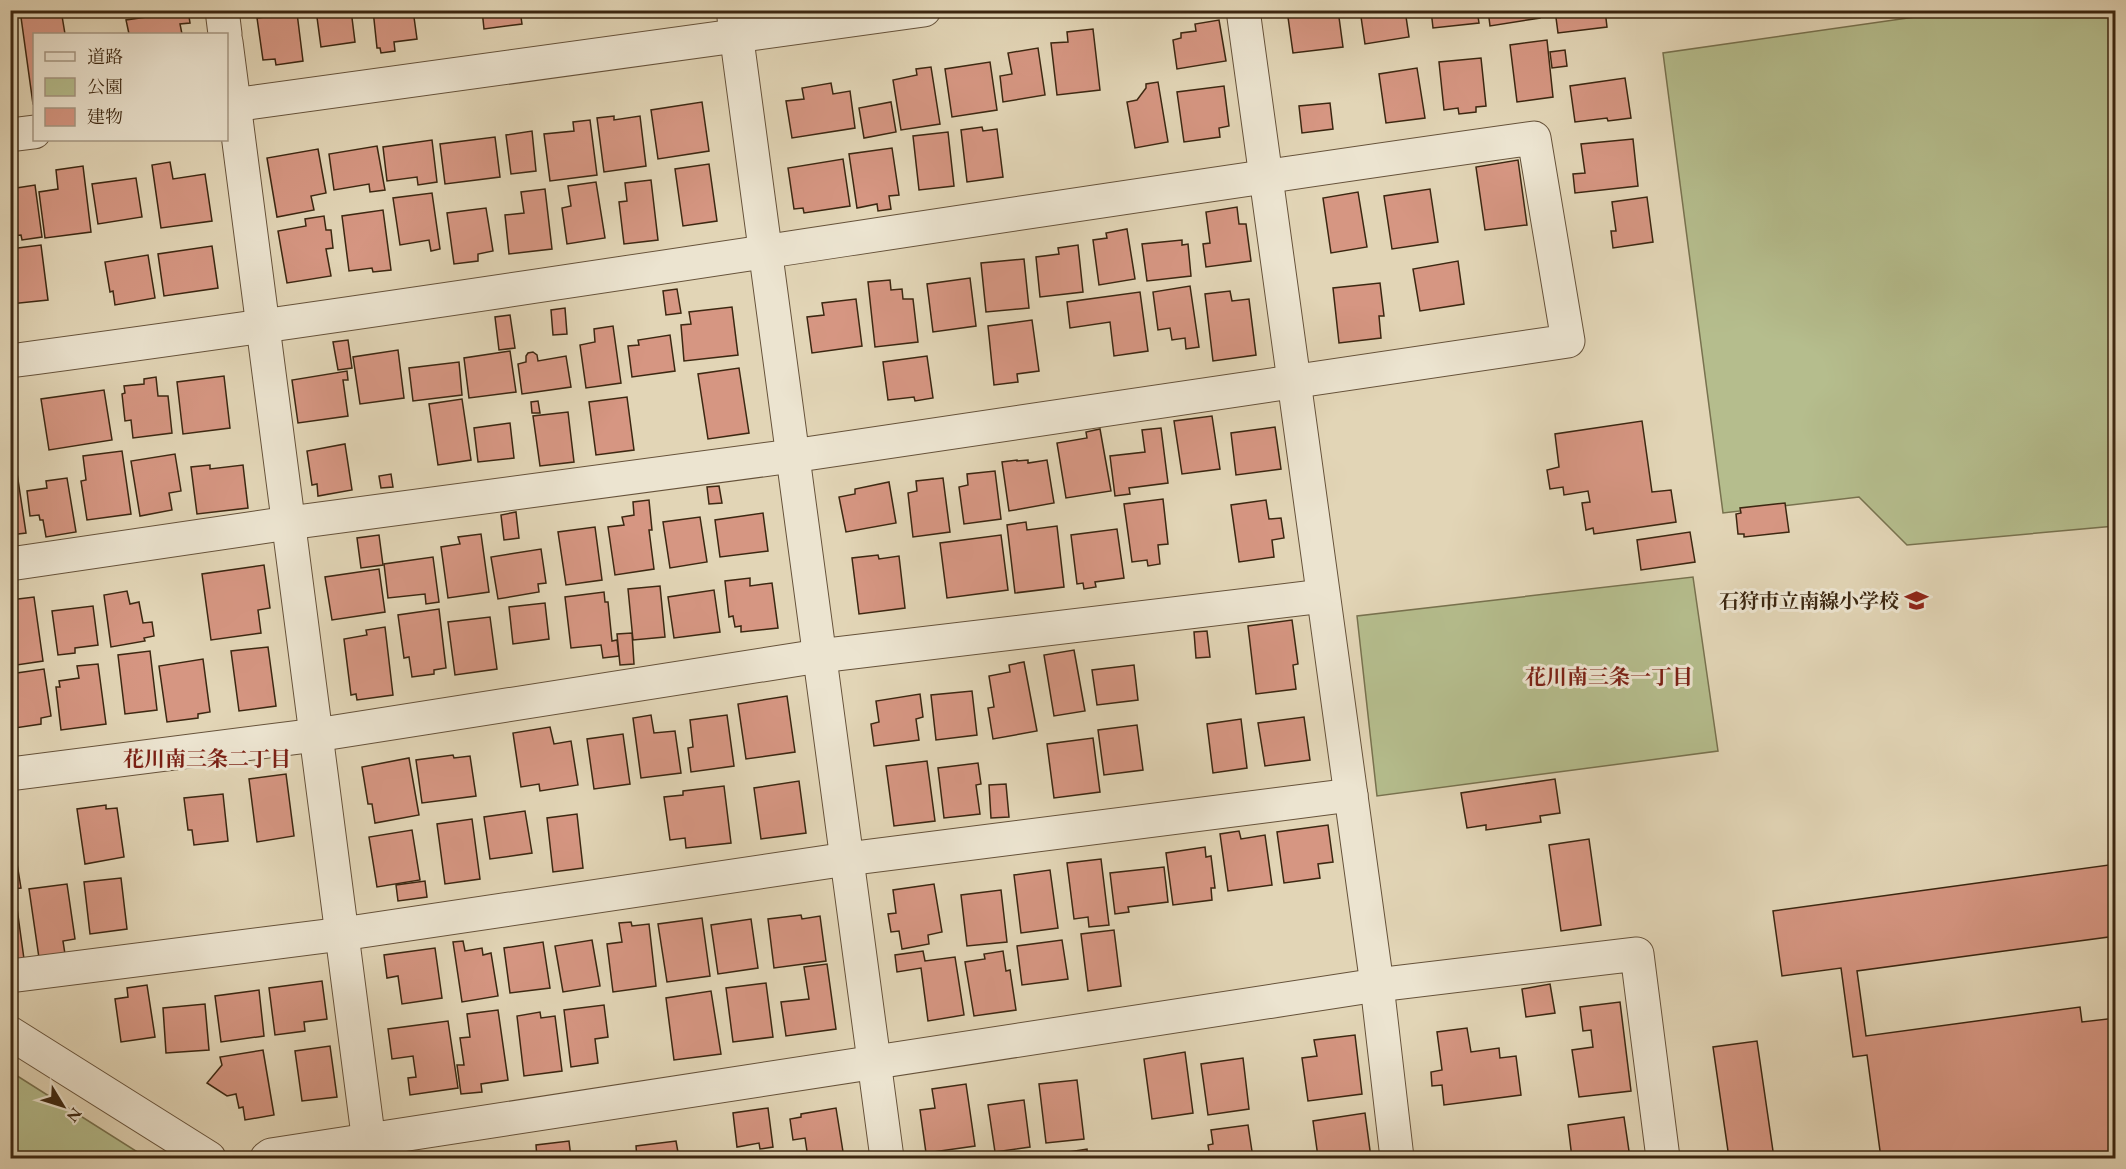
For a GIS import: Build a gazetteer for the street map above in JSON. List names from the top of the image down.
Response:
{
  "districts": ["花川南三条一丁目", "花川南三条二丁目"],
  "places": {
    "school or university": ["石狩市立南線小学校"]
  },
  "legend": ["道路", "公園", "建物"],
  "north": "bottom right"
}
